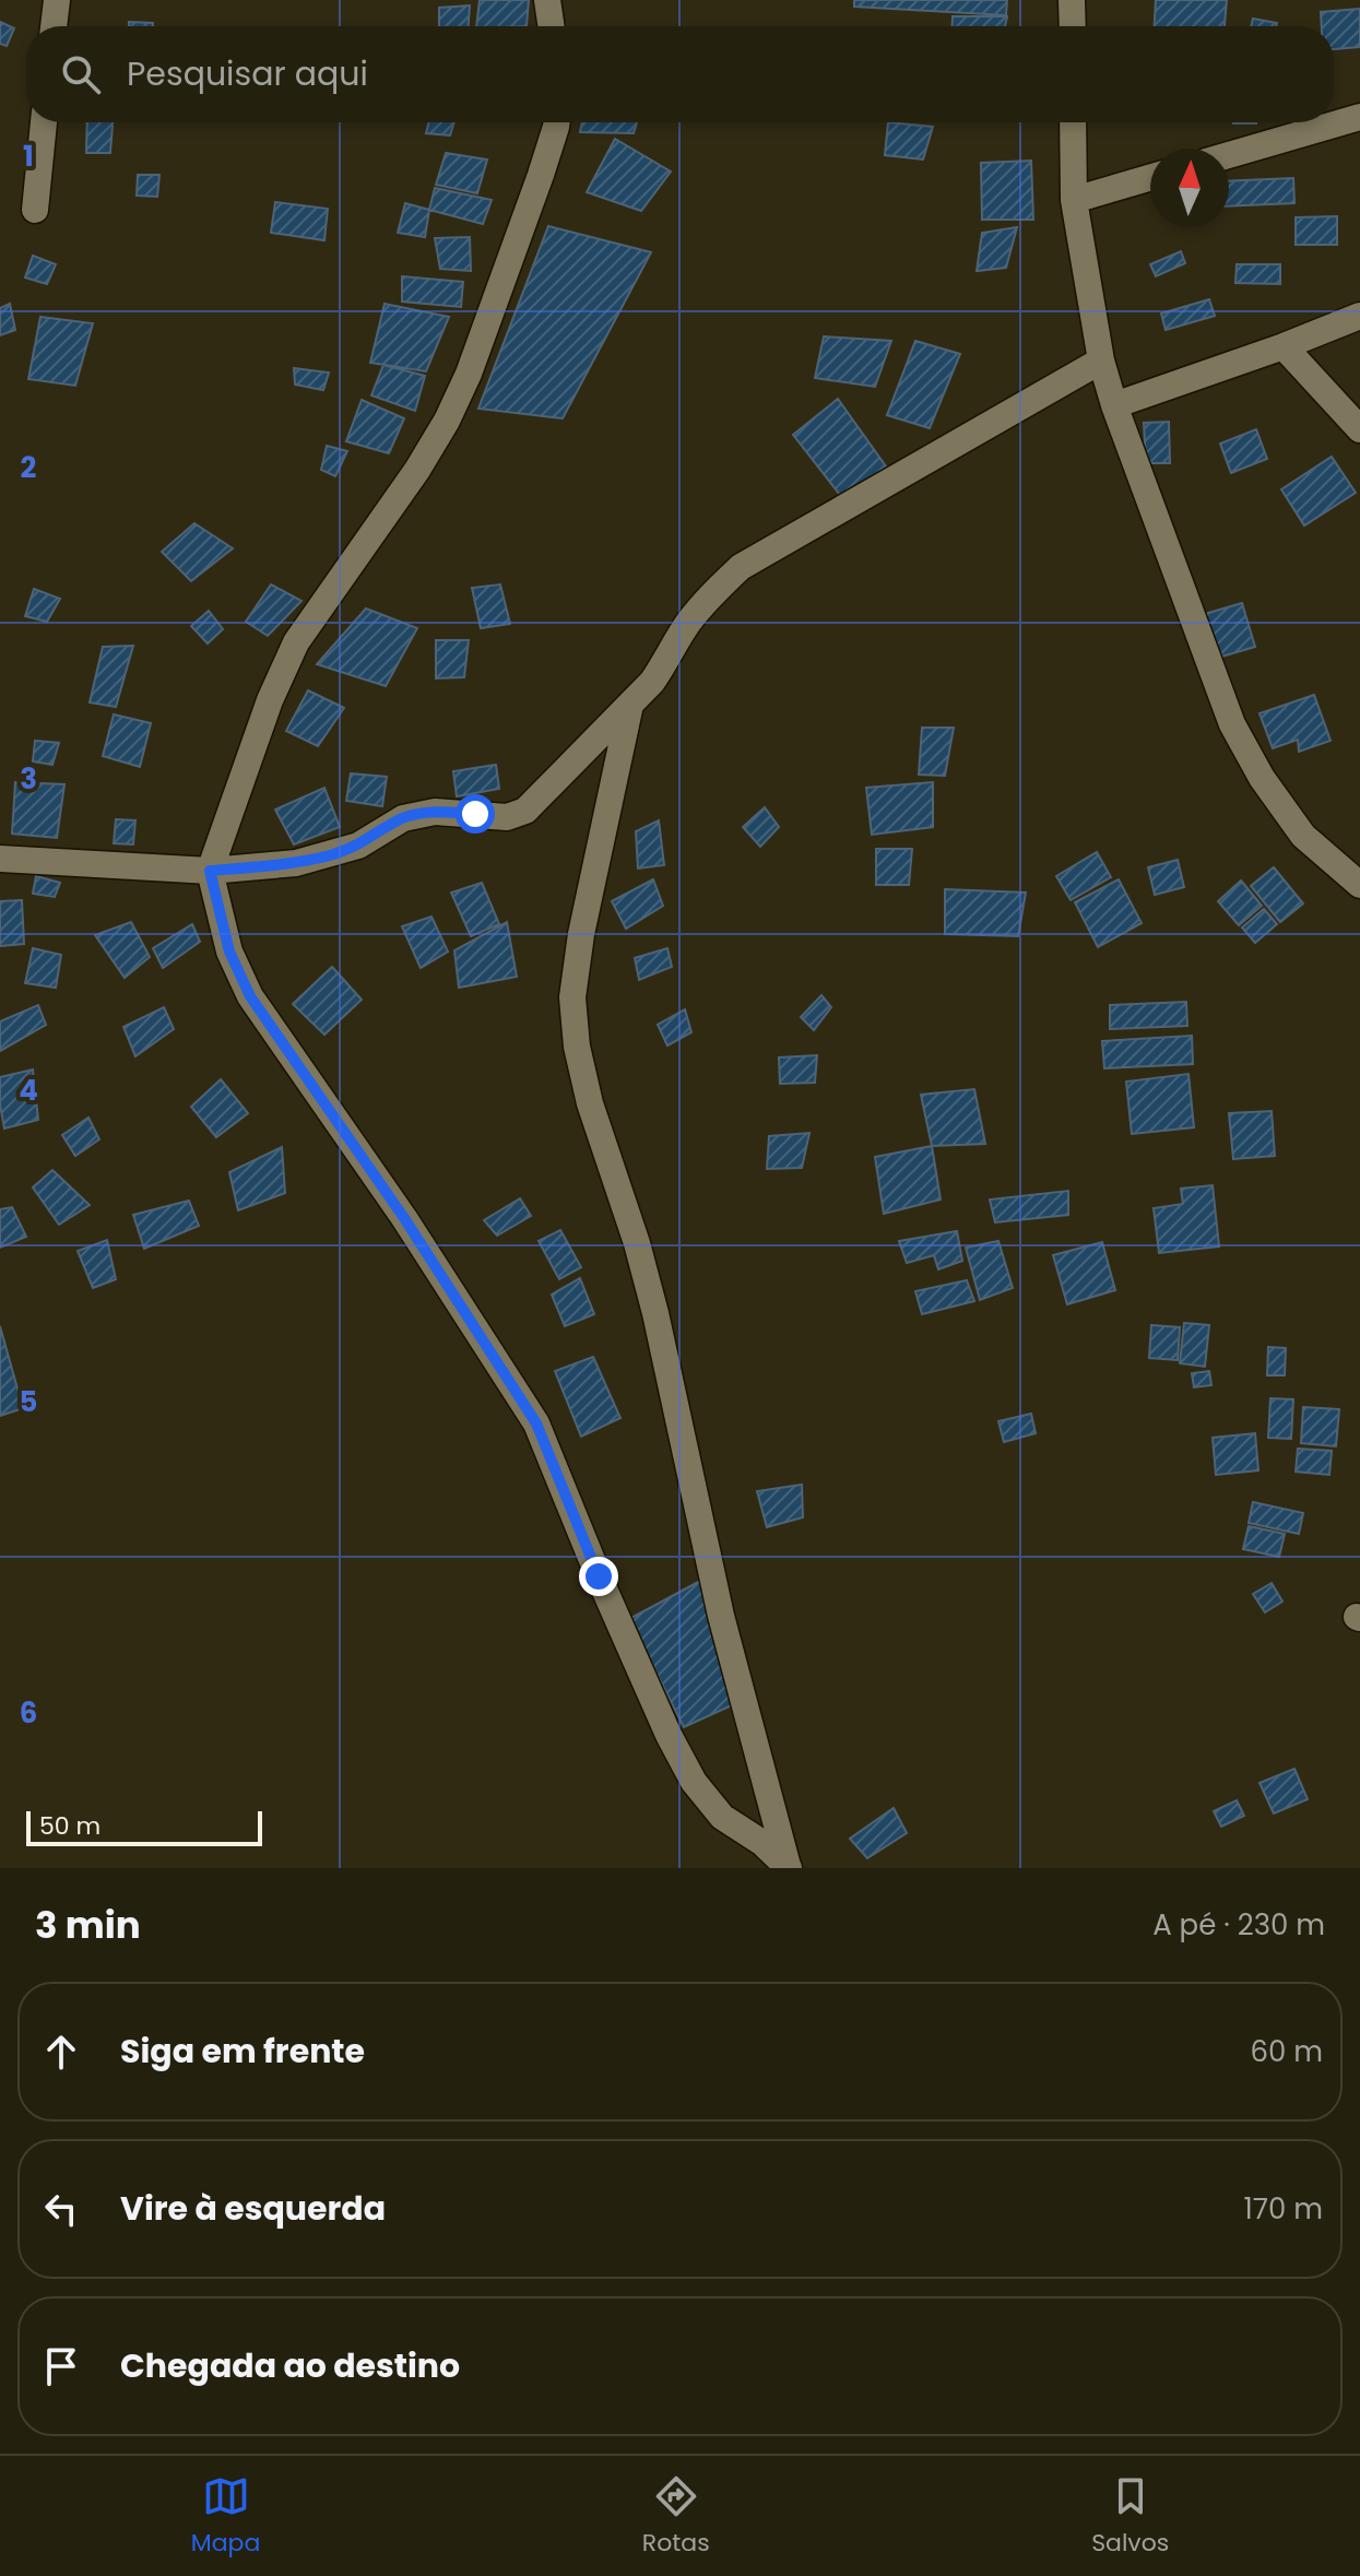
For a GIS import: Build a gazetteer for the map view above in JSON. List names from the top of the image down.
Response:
{
  "scale_bar": "50 m",
  "north": "top",
  "page": {
    "search": "Pesquisar aqui",
    "scale": "50 m",
    "heading": ["3 min", "A pé · 230 m"],
    "list": [
      ["Siga em frente", "60 m"],
      ["Vire à esquerda", "170 m"],
      "Chegada ao destino"
    ],
    "nav": ["Mapa", "Rotas", "Salvos"]
  },
  "grid": {
    "rows": [
      "1",
      "2",
      "3",
      "4",
      "5",
      "6"
    ]
  }
}
